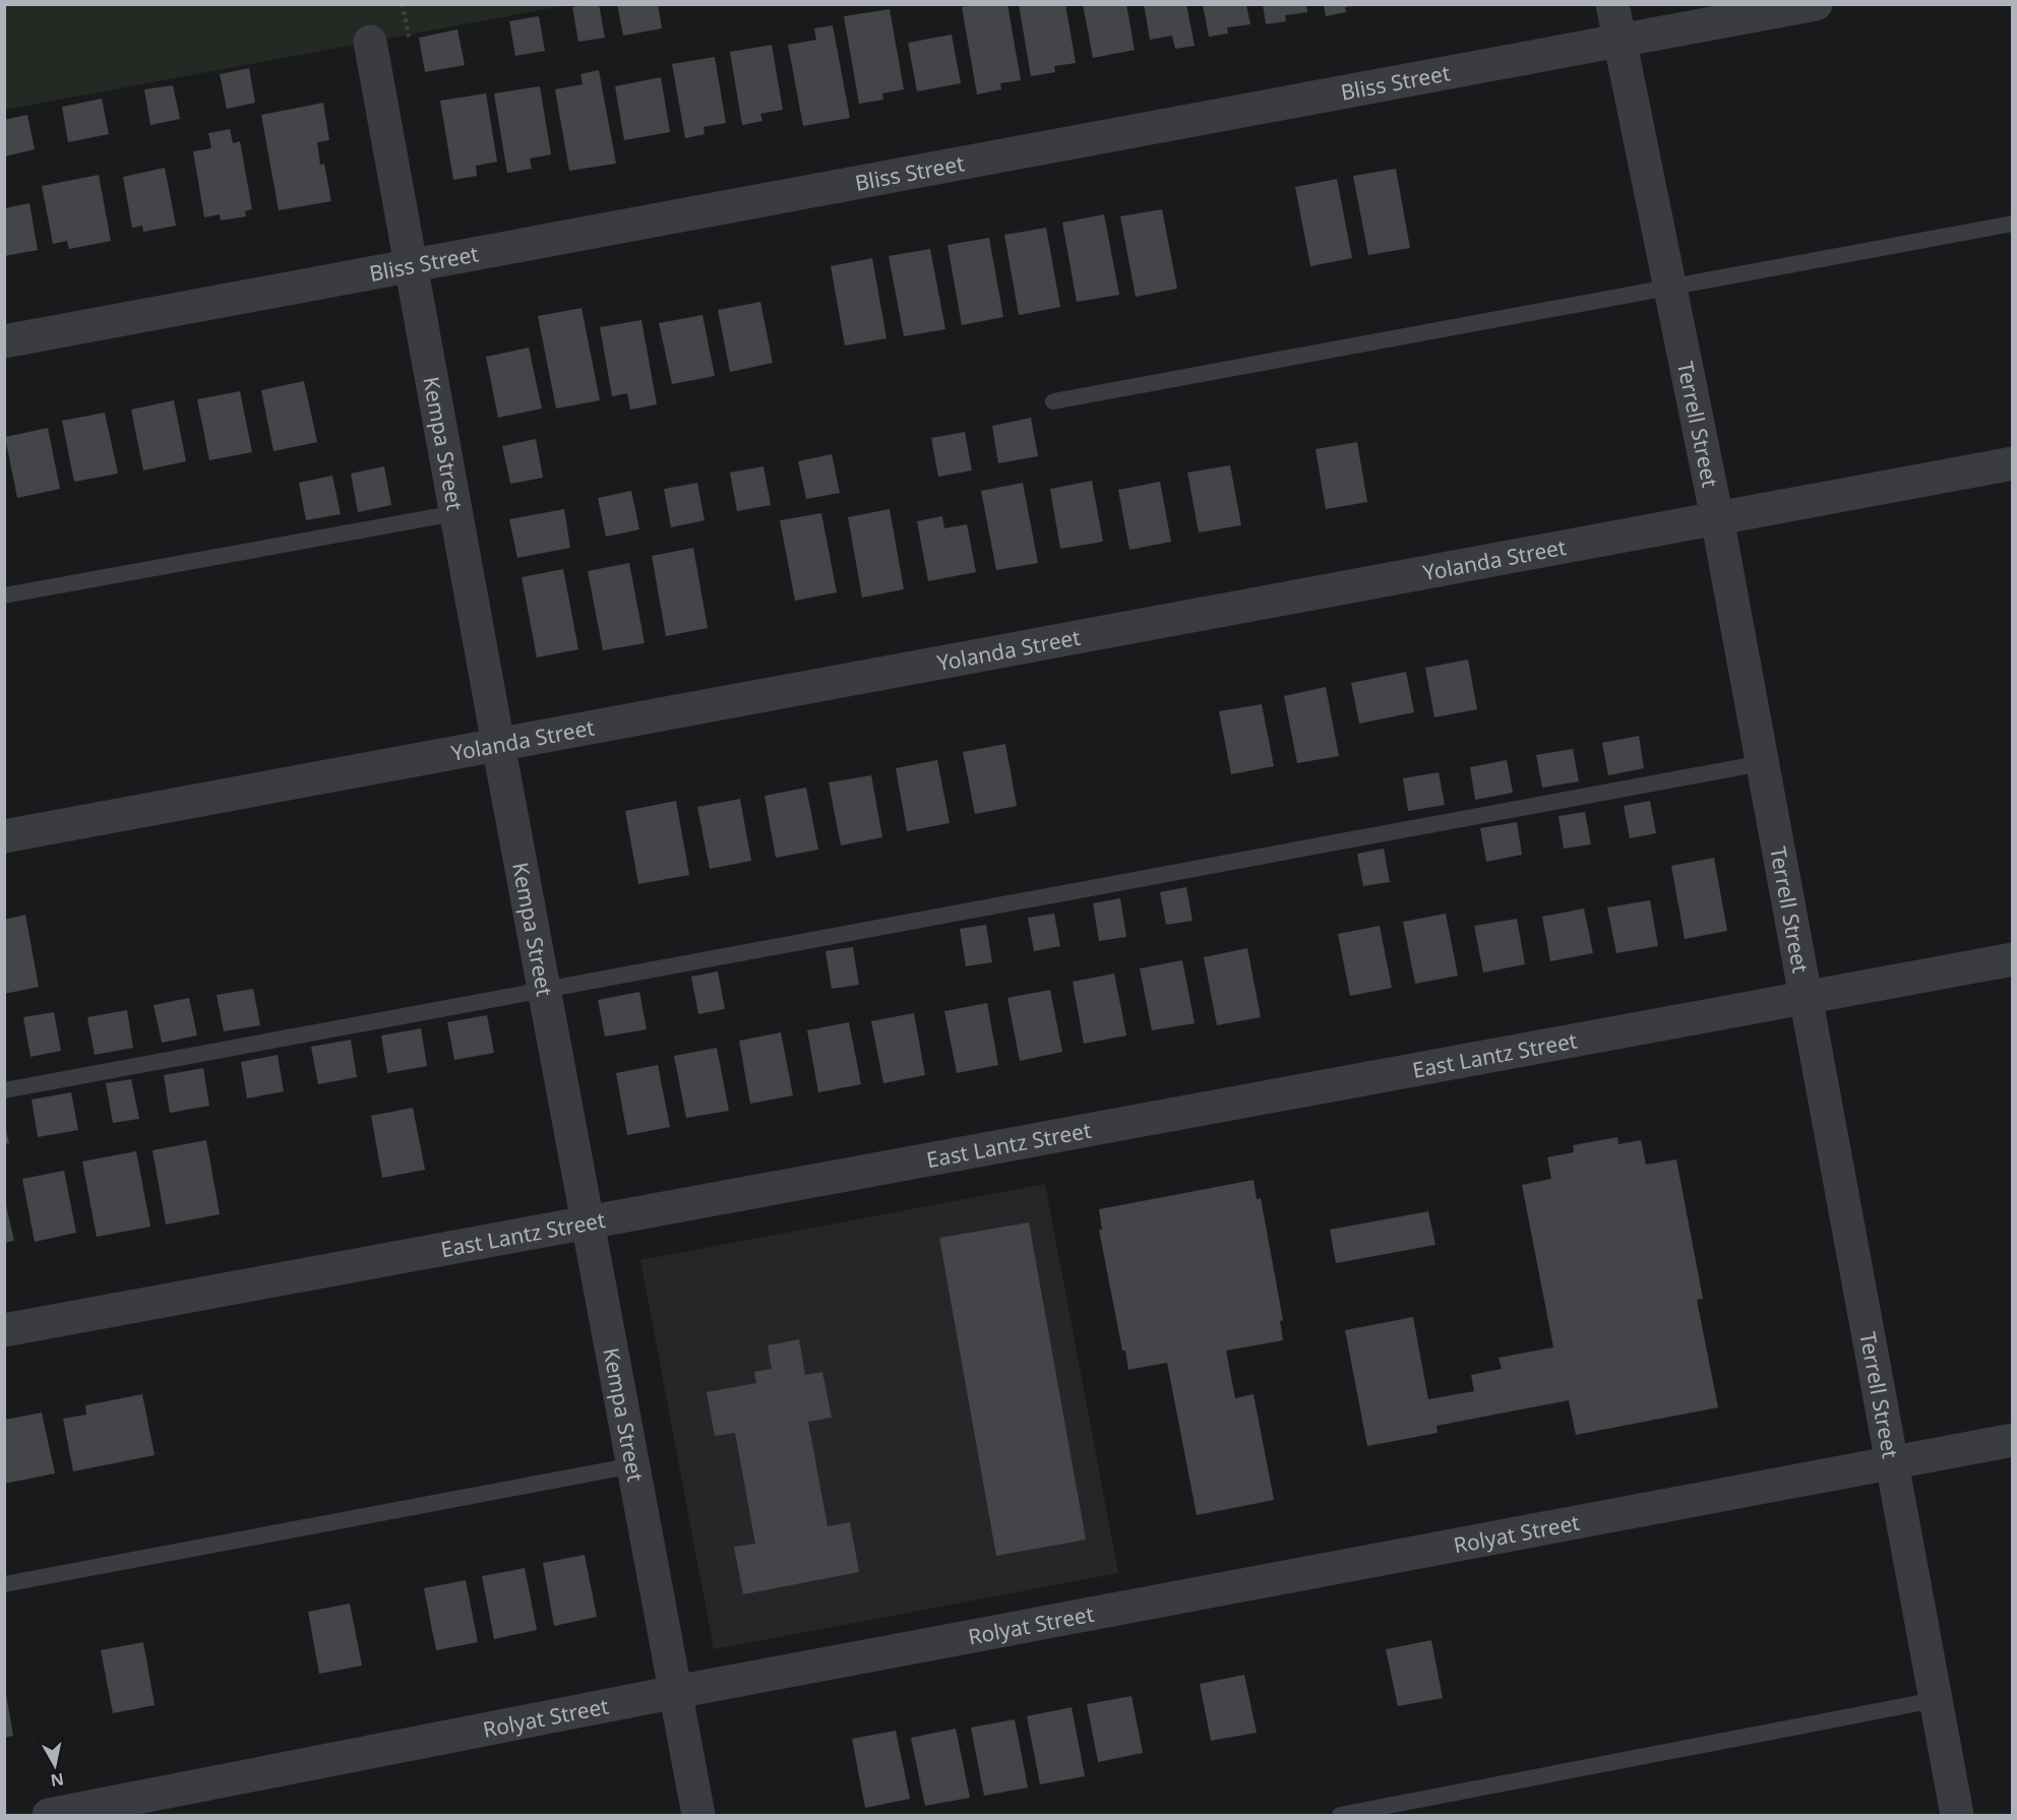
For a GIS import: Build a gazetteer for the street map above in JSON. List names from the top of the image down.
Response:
{
  "streets": {
    "street": [
      "Bliss Street",
      "Terrell Street",
      "Kempa Street",
      "Yolanda Street",
      "East Lantz Street",
      "Rolyat Street"
    ]
  },
  "crossings": [
    ["Bliss Street", "Terrell Street"],
    ["Bliss Street", "Kempa Street"],
    ["Terrell Street", "Yolanda Street"],
    ["Terrell Street", "East Lantz Street"],
    ["Terrell Street", "Rolyat Street"],
    ["Kempa Street", "Yolanda Street"],
    ["Kempa Street", "East Lantz Street"],
    ["Kempa Street", "Rolyat Street"]
  ],
  "north": "bottom"
}
